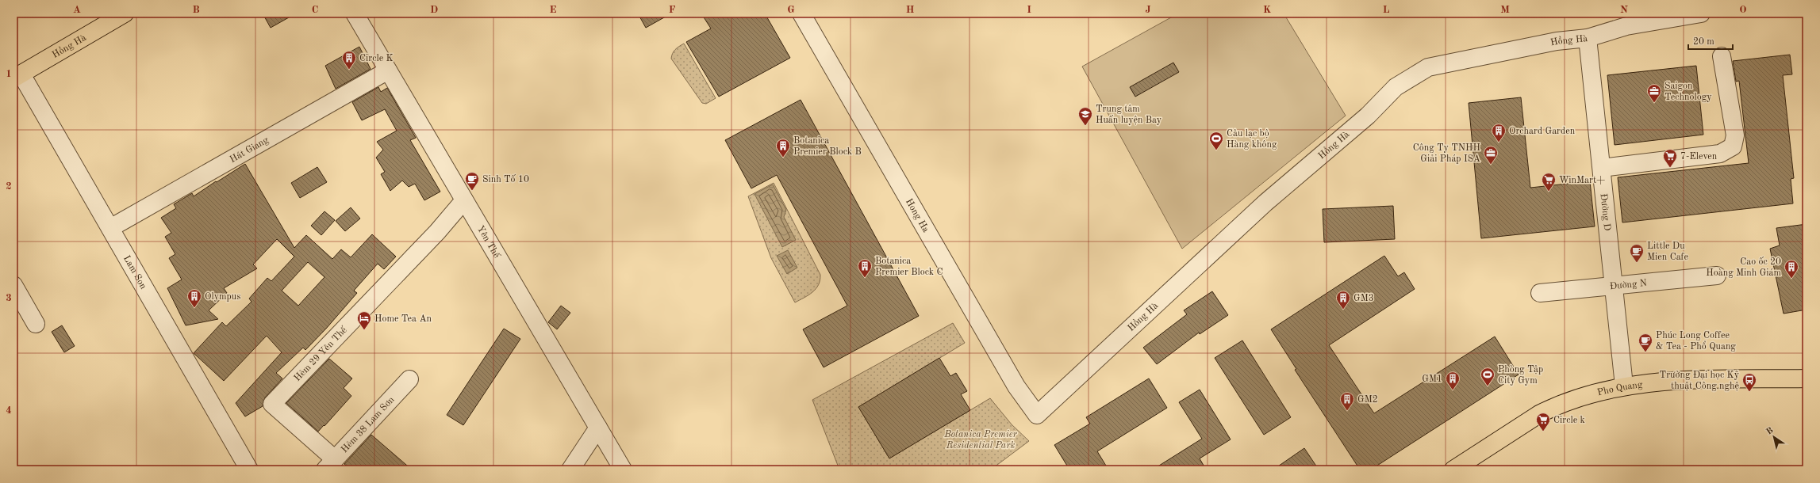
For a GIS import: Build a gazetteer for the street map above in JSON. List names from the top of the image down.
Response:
{
  "streets": {
    "main road": ["Hồng Hà", "Pho Quang"],
    "street": [
      "Hát Giang",
      "Đường D",
      "Yên Thế",
      "Lam Son",
      "Đường N",
      "Hẻm 29 Yên Thế",
      "Hẻm 38 Lam Sơn"
    ]
  },
  "crossings": [
    ["Hồng Hà", "Đường D"],
    ["Hồng Hà", "Lam Son"],
    ["Hát Giang", "Yên Thế"],
    ["Hát Giang", "Lam Son"],
    ["Đường D", "Đường N"],
    ["Đường D", "Pho Quang"],
    ["Yên Thế", "Hẻm 29 Yên Thế"],
    ["Hẻm 29 Yên Thế", "Hẻm 38 Lam Sơn"]
  ],
  "parks": ["Botanica Premier Residential Park"],
  "places": {
    "building": [
      "Circle K",
      "Orchard Garden",
      "Botanica Premier Block B",
      "Botanica Premier Block C",
      "Cao ốc 20 Hoàng Minh Giám",
      "Olympus",
      "GM3",
      "GM1",
      "GM2"
    ],
    "office": ["Saigon Technology", "Công Ty TNHH Giải Pháp ISA"],
    "school or university": ["Trung tâm Huấn luyện Bay"],
    "sports": ["Câu lạc bộ Hàng không", "Phòng Tập City Gym"],
    "supermarket": ["7-Eleven", "WinMart+", "Circle k"],
    "cafe": ["Sinh Tố 10", "Little Du Mien Cafe", "Phúc Long Coffee & Tea - Phổ Quang"],
    "hotel": ["Home Tea An"],
    "bus stop": ["Trường Đại học Kỹ thuật Công nghệ"]
  },
  "scale_bar": "20 m",
  "north": "top left",
  "grid": {
    "columns": [
      "A",
      "B",
      "C",
      "D",
      "E",
      "F",
      "G",
      "H",
      "I",
      "J",
      "K",
      "L",
      "M",
      "N",
      "O"
    ],
    "rows": [
      "1",
      "2",
      "3",
      "4"
    ]
  }
}
